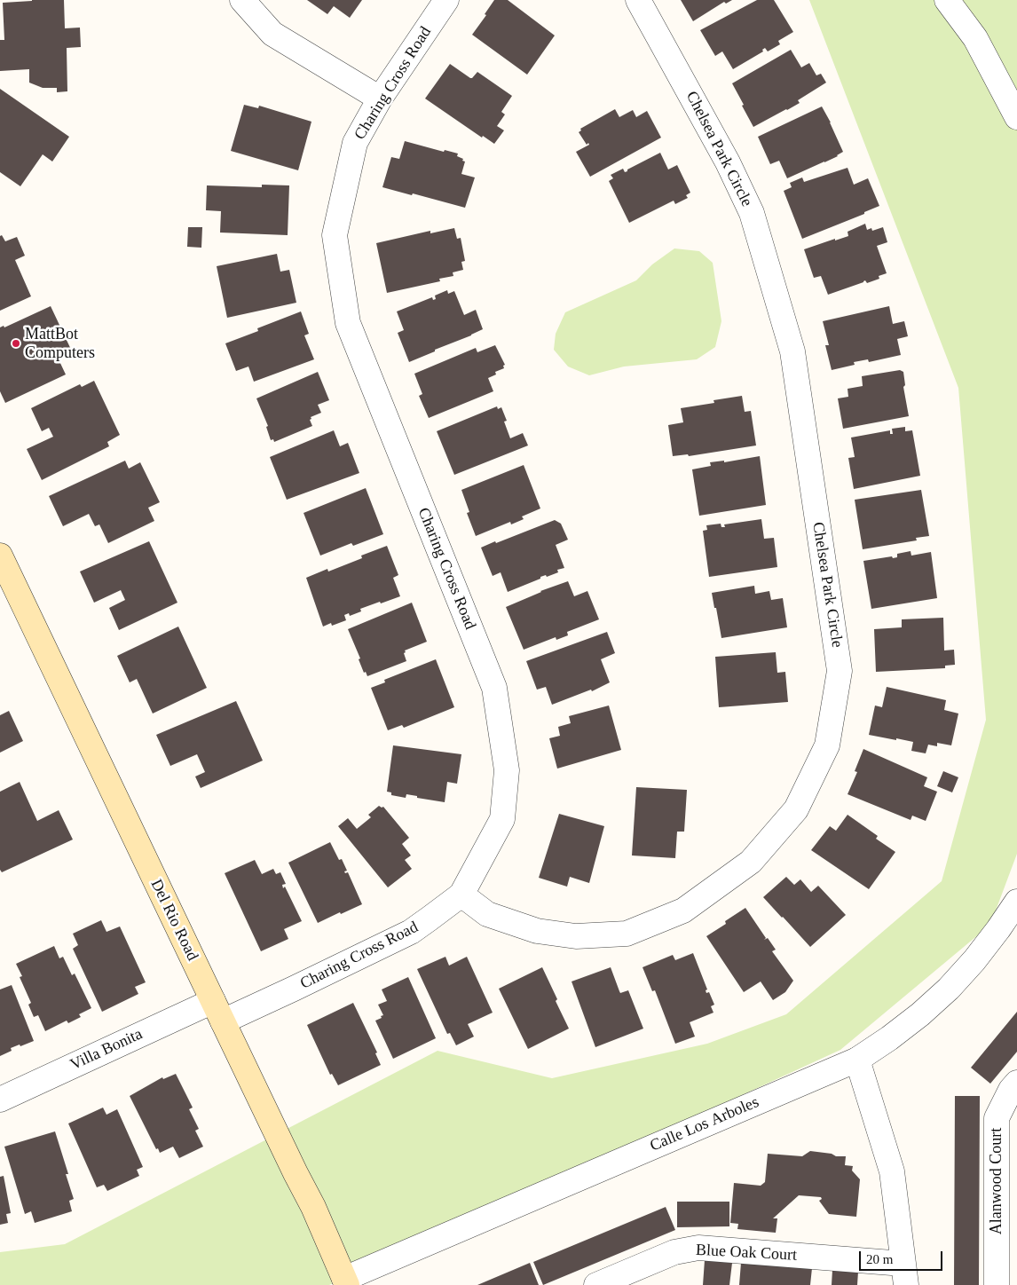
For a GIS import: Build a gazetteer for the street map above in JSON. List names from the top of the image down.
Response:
{
  "streets": {
    "main road": ["Del Rio Road"],
    "street": [
      "Charing Cross Road",
      "Chelsea Park Circle",
      "Villa Bonita",
      "Calle Los Arboles",
      "Alanwood Court",
      "Blue Oak Court"
    ]
  },
  "crossings": [
    ["Charing Cross Road", "Chelsea Park Circle"],
    ["Charing Cross Road", "Del Rio Road"],
    ["Charing Cross Road", "Villa Bonita"],
    ["Del Rio Road", "Villa Bonita"],
    ["Del Rio Road", "Calle Los Arboles"]
  ],
  "places": ["MattBot Computers"],
  "scale_bar": "20 m"
}
